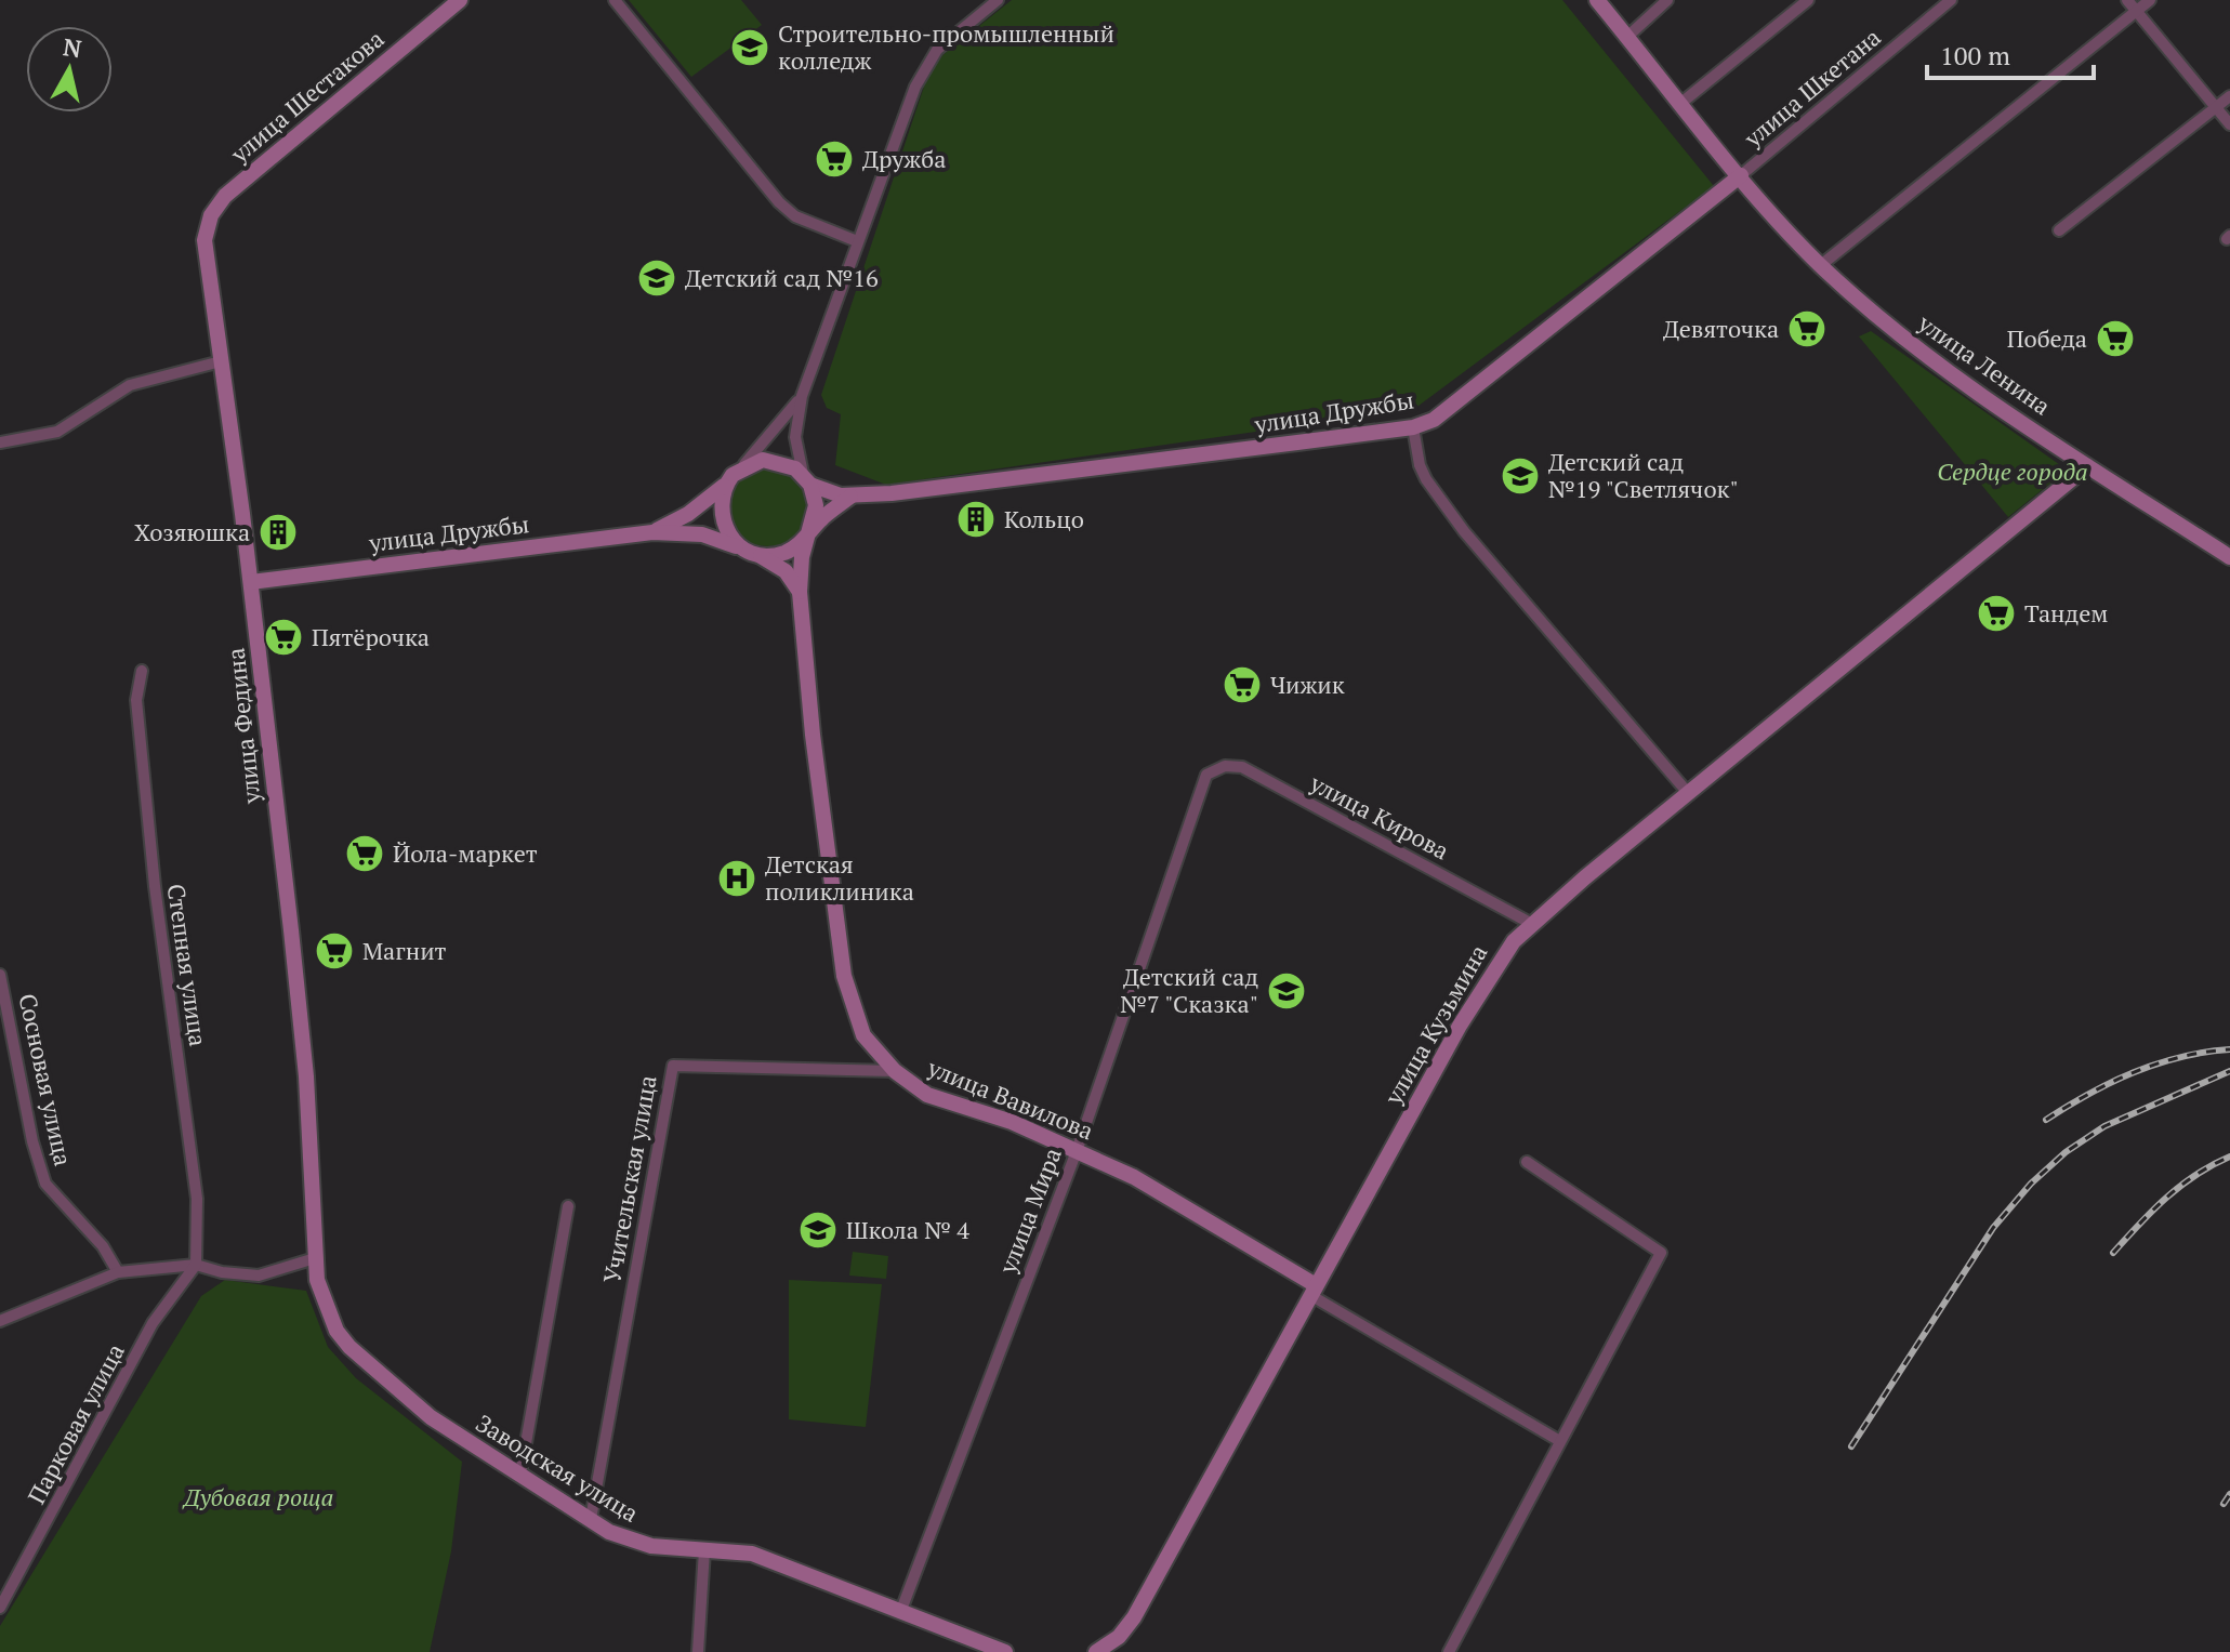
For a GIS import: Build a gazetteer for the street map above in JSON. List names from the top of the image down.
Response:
{
  "streets": {
    "main road": [
      "улица Шестакова",
      "улица Ленина",
      "улица Дружбы",
      "улица Федина",
      "улица Кузьмина",
      "улица Вавилова",
      "Заводская улица"
    ],
    "street": [
      "улица Шкетана",
      "улица Кирова",
      "Степная улица",
      "Сосновая улица",
      "Учительская улица",
      "улица Мира",
      "Парковая улица"
    ]
  },
  "crossings": [
    ["улица Шкетана", "улица Ленина"],
    ["улица Шкетана", "улица Дружбы"],
    ["улица Шестакова", "улица Федина"],
    ["улица Ленина", "улица Дружбы"],
    ["улица Ленина", "улица Кузьмина"],
    ["улица Дружбы", "улица Федина"],
    ["улица Федина", "Заводская улица"],
    ["улица Кирова", "улица Кузьмина"],
    ["улица Кирова", "улица Мира"],
    ["Степная улица", "Парковая улица"],
    ["улица Кузьмина", "улица Вавилова"],
    ["улица Вавилова", "Учительская улица"],
    ["улица Вавилова", "улица Мира"],
    ["Учительская улица", "Заводская улица"],
    ["улица Мира", "Заводская улица"]
  ],
  "parks": ["Сердце города", "Дубовая роща"],
  "places": {
    "school or university": [
      "Строительно-промышленный колледж",
      "Детский сад №16",
      "Детский сад №19 \"Светлячок\"",
      "Детский сад №7 \"Сказка\"",
      "Школа № 4"
    ],
    "supermarket": [
      "Дружба",
      "Девяточка",
      "Победа",
      "Тандем",
      "Пятёрочка",
      "Чижик",
      "Йола-маркет",
      "Магнит"
    ],
    "building": ["Кольцо", "Хозяюшка"],
    "hospital": ["Детская поликлиника"]
  },
  "scale_bar": "100 m",
  "north": "top"
}
